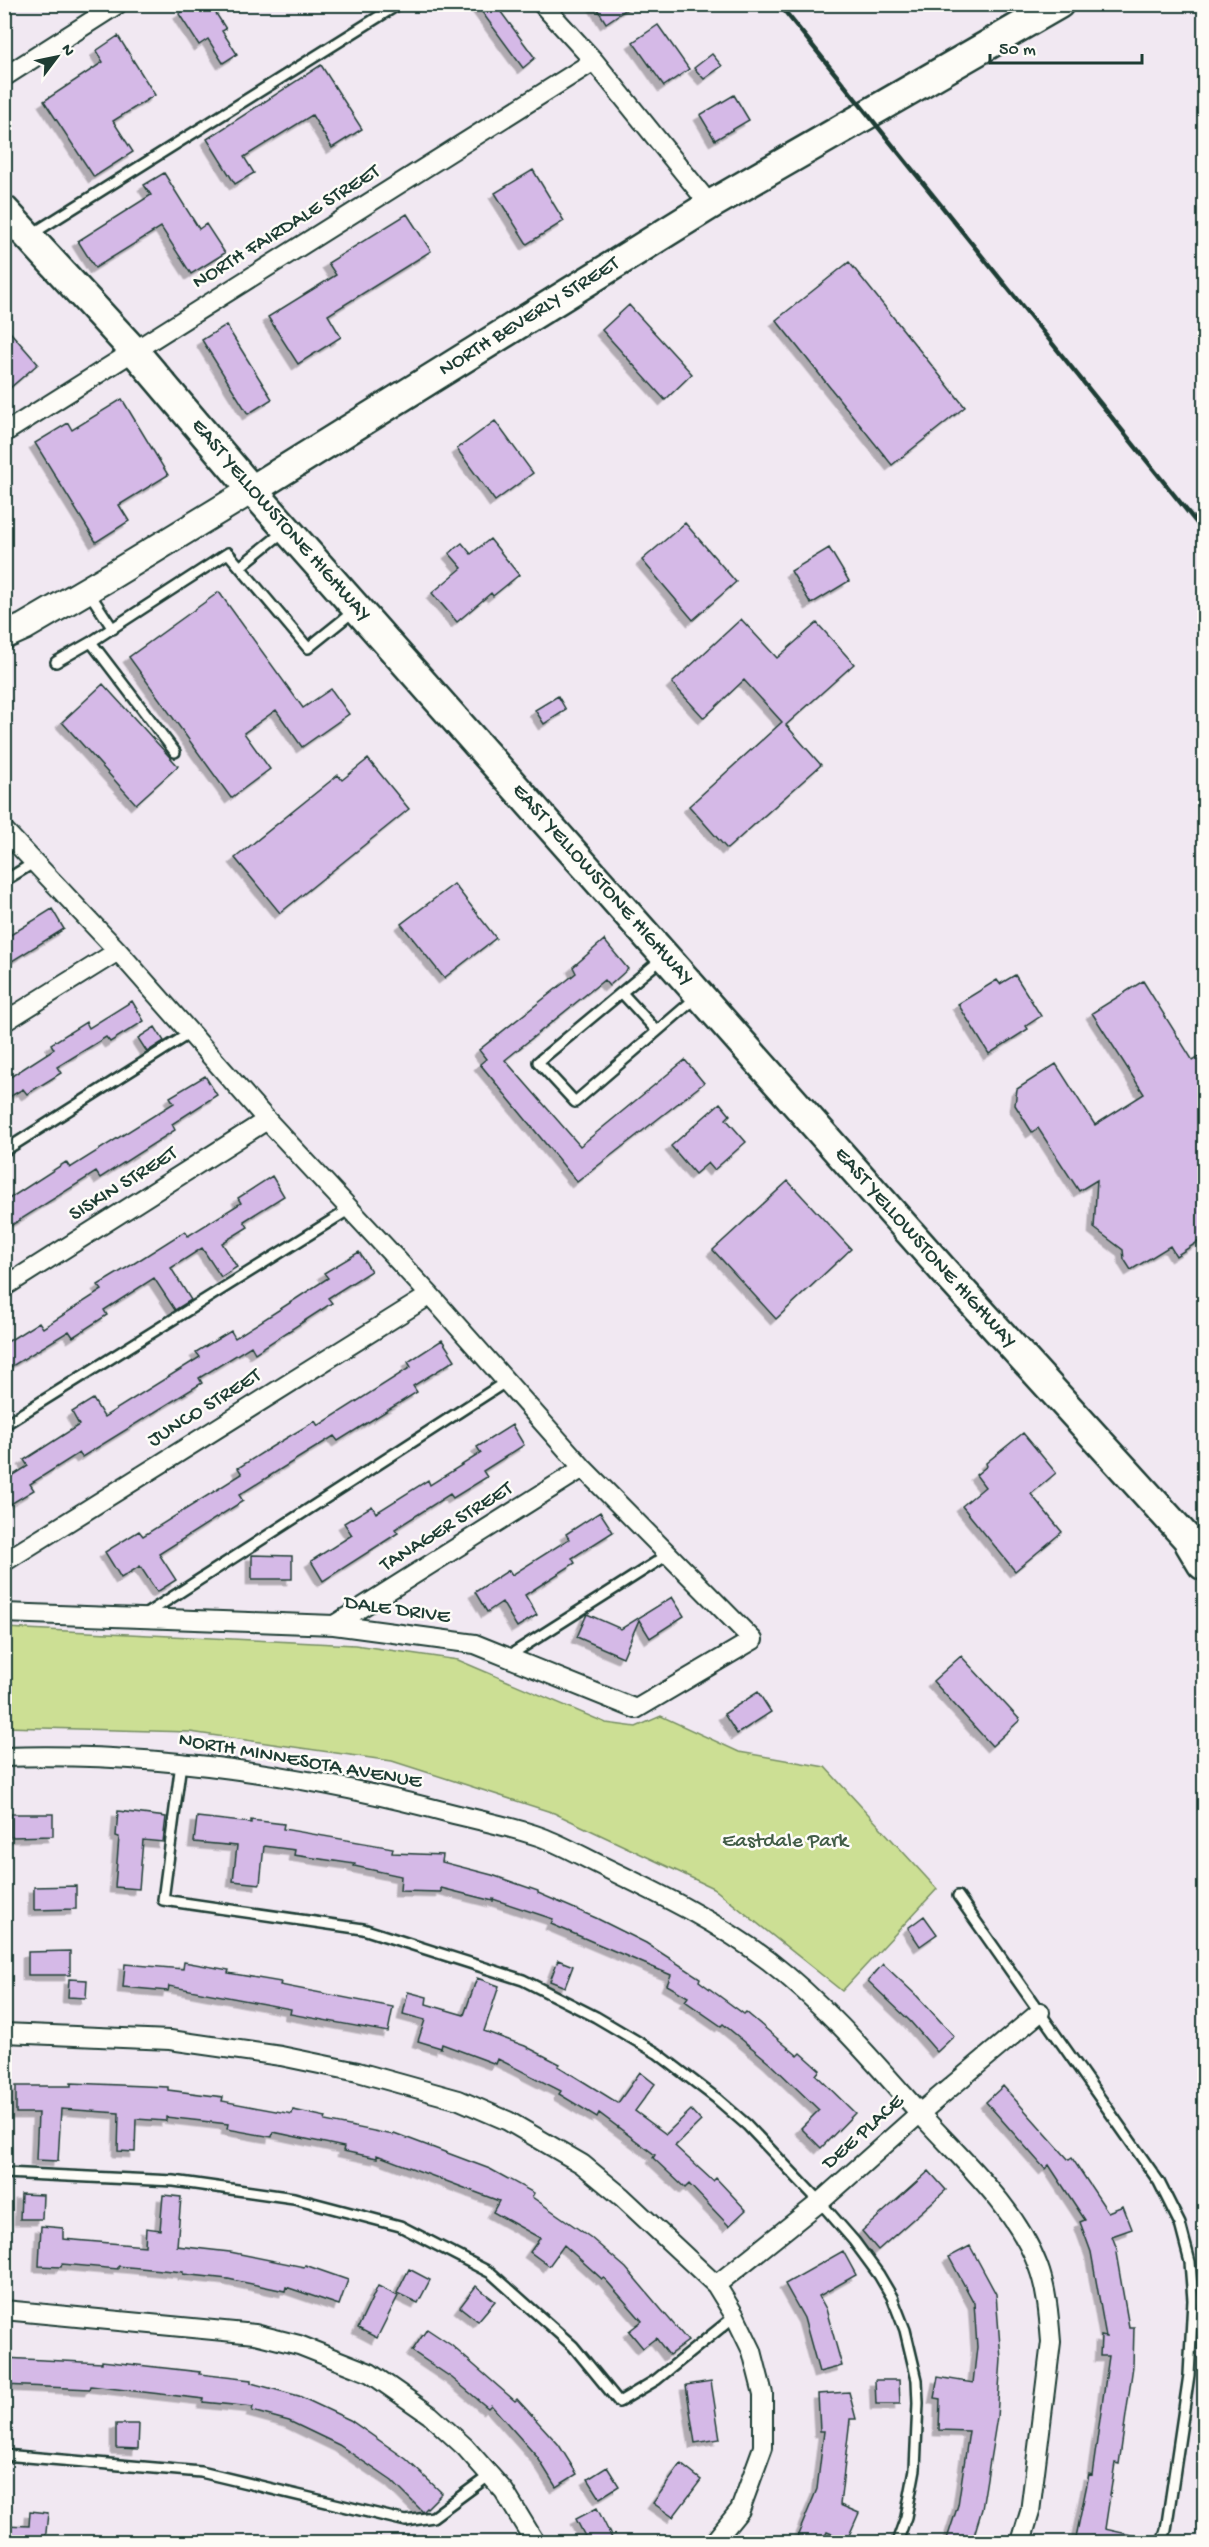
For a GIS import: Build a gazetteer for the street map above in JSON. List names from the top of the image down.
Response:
{
  "streets": {
    "main road": ["NORTH BEVERLY STREET", "EAST YELLOWSTONE HIGHWAY"],
    "street": [
      "NORTH FAIRDALE STREET",
      "SISKIN STREET",
      "JUNCO STREET",
      "TANAGER STREET",
      "DALE DRIVE",
      "NORTH MINNESOTA AVENUE",
      "DEE PLACE"
    ]
  },
  "crossings": [
    ["NORTH FAIRDALE STREET", "EAST YELLOWSTONE HIGHWAY"],
    ["NORTH BEVERLY STREET", "EAST YELLOWSTONE HIGHWAY"],
    ["TANAGER STREET", "DALE DRIVE"],
    ["NORTH MINNESOTA AVENUE", "DEE PLACE"]
  ],
  "parks": ["Eastdale Park"],
  "scale_bar": "50 m",
  "north": "top right"
}
